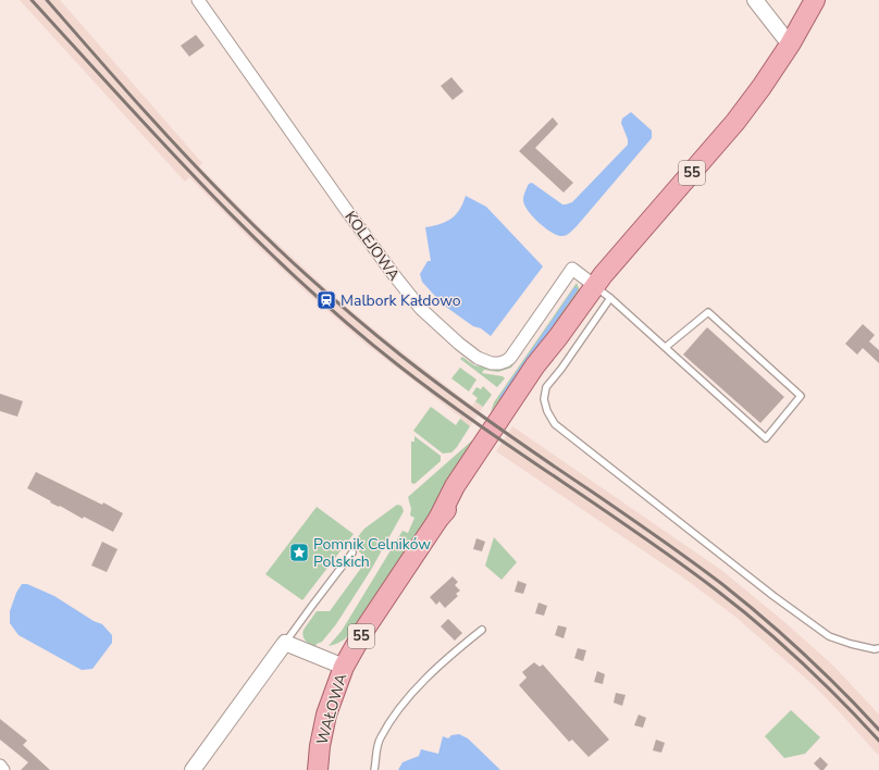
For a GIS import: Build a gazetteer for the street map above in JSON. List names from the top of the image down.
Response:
{
  "streets": {
    "main road": ["55", "WAŁOWA"],
    "street": ["KOLEJOWA"]
  },
  "crossings": [
    ["55", "KOLEJOWA"],
    ["55", "WAŁOWA"],
    ["KOLEJOWA", "WAŁOWA"]
  ],
  "places": {
    "station": ["Malbork Kałdowo"],
    "place": ["Pomnik Celników Polskich"]
  }
}
